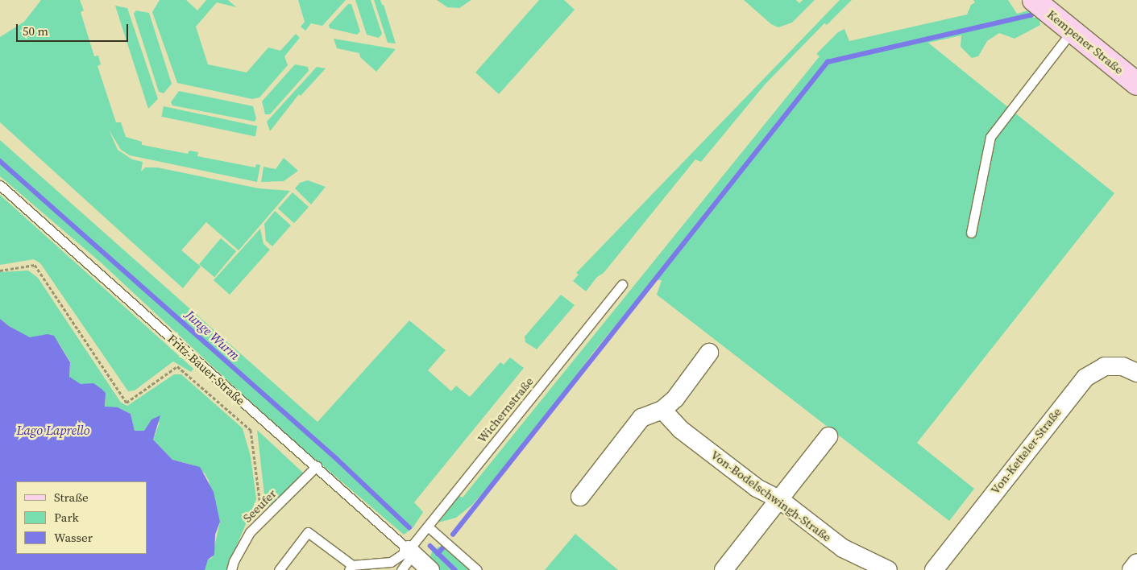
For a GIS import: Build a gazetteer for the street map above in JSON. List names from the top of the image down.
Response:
{
  "streets": {
    "main road": ["Kempener Straße"],
    "street": ["Fritz-Bauer-Straße", "Von-Ketteler-Straße", "Von-Bodelschwingh-Straße"],
    "lane": ["Wichernstraße", "Seeufer"]
  },
  "crossings": [
    ["Fritz-Bauer-Straße", "Wichernstraße"],
    ["Fritz-Bauer-Straße", "Seeufer"]
  ],
  "water": ["Junge Wurm", "Lago Laprello"],
  "legend": ["Straße", "Park", "Wasser"],
  "scale_bar": "50 m"
}
